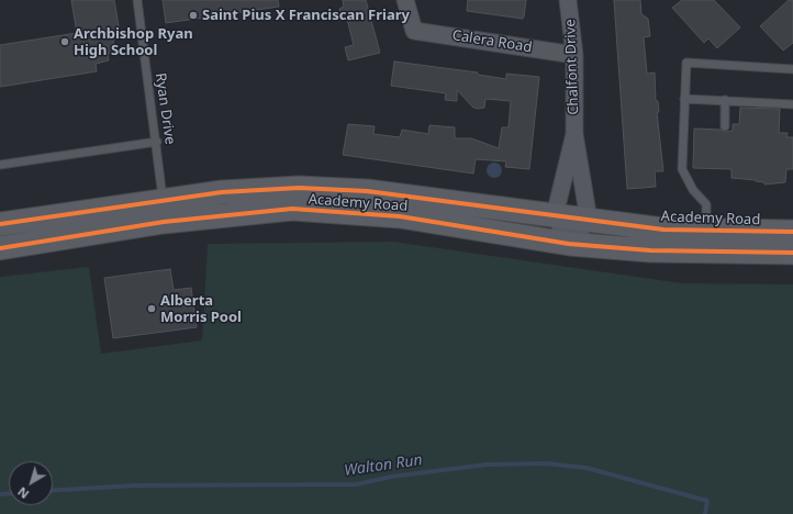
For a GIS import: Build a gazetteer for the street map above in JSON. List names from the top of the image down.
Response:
{
  "streets": {
    "main road": ["Academy Road"],
    "street": ["Calera Road", "Chalfont Drive"],
    "lane": ["Ryan Drive"]
  },
  "crossings": [
    ["Calera Road", "Chalfont Drive"],
    ["Chalfont Drive", "Academy Road"],
    ["Ryan Drive", "Academy Road"]
  ],
  "water": ["Walton Run"],
  "places": ["Saint Pius X Franciscan Friary", "Archbishop Ryan High School", "Alberta Morris Pool"],
  "north": "bottom left"
}
